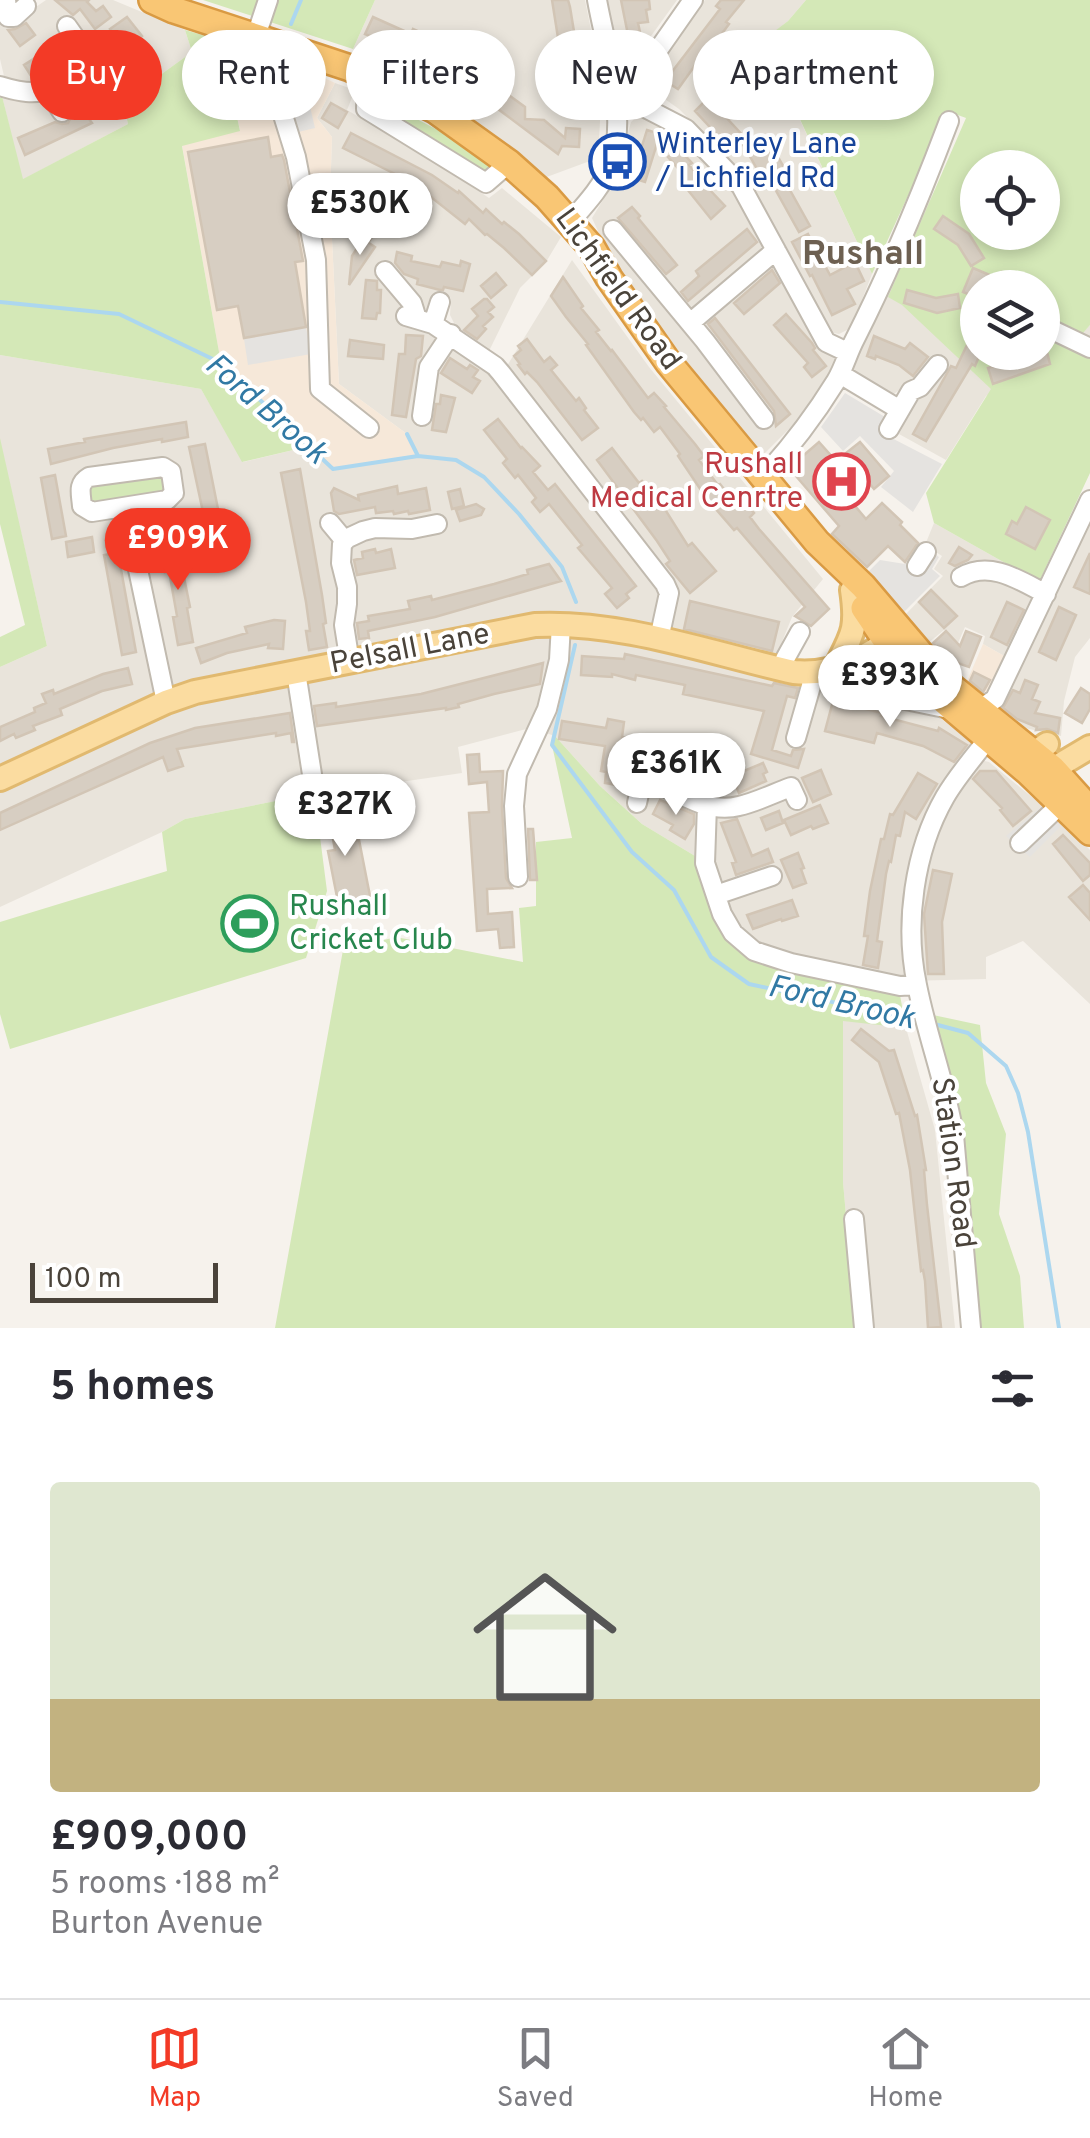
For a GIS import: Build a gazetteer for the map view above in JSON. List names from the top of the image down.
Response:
{
  "streets": {
    "highway": ["Lichfield Road"],
    "main road": ["Pelsall Lane"],
    "street": ["Station Road"]
  },
  "crossings": [
    ["Lichfield Road", "Pelsall Lane"],
    ["Lichfield Road", "Station Road"]
  ],
  "districts": ["Rushall"],
  "water": ["Ford Brook"],
  "places": {
    "bus stop": ["Winterley Lane / Lichfield Rd"],
    "hospital": ["Rushall Medical Cenrtre"],
    "sports": ["Rushall Cricket Club"]
  },
  "scale_bar": "100 m",
  "page": {
    "chip": [
      "Buy",
      "Rent",
      "Filters",
      "New",
      "Apartment"
    ],
    "price": [
      "£530K",
      "£909K",
      "£393K",
      "£361K",
      "£327K"
    ],
    "scale": "100 m",
    "heading": "5 homes",
    "list": [
      {
        "name": "£909,000",
        "note": "5 rooms · 188 m² · Burton Avenue"
      }
    ],
    "tabs": ["Map", "Saved", "Home"]
  }
}
